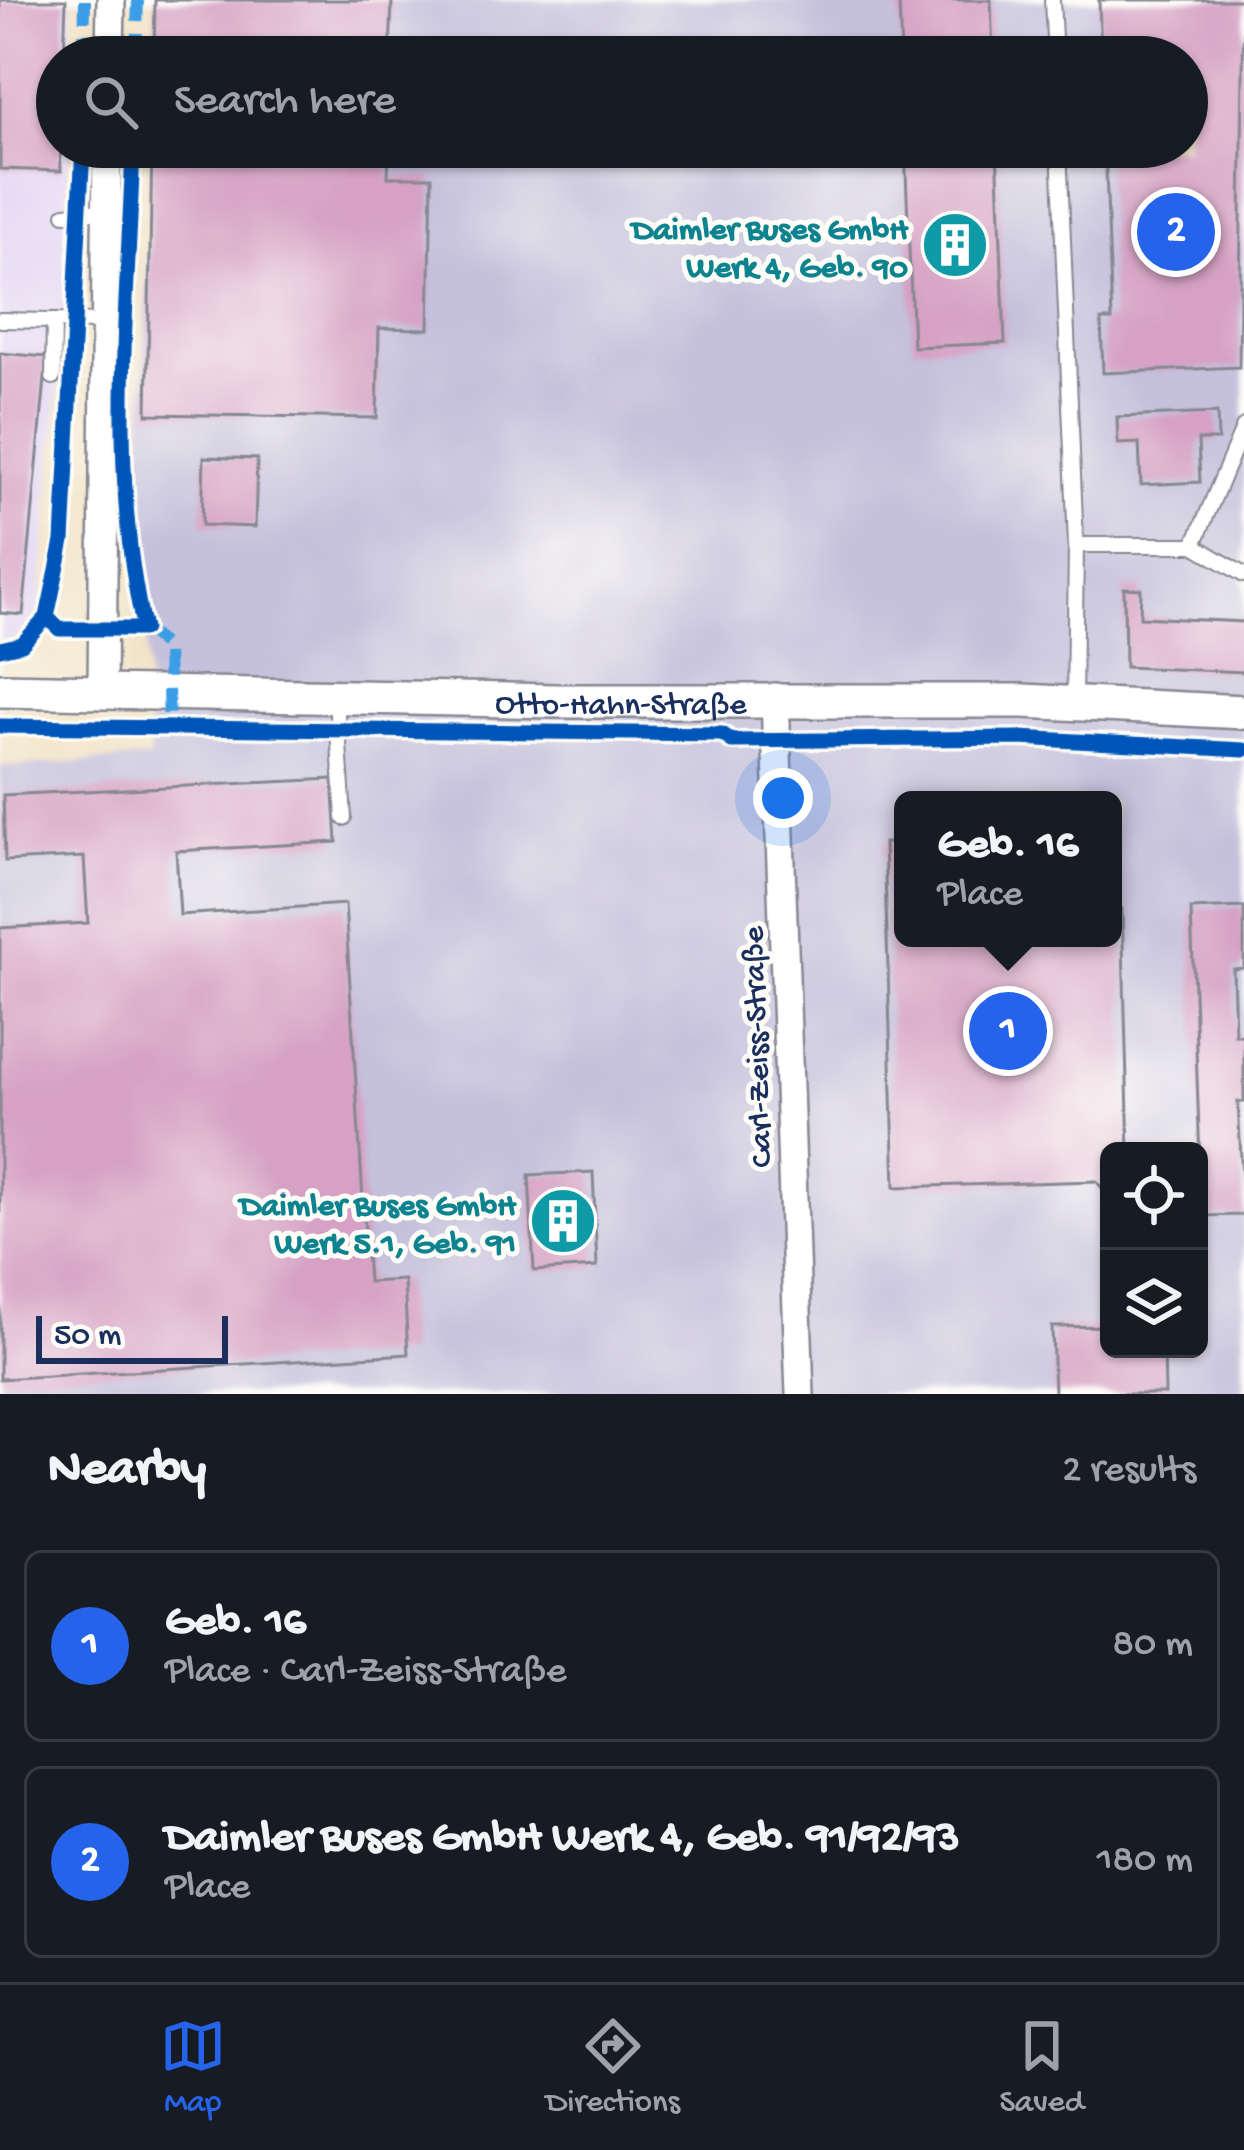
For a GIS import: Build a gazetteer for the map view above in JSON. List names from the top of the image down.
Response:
{
  "streets": {
    "street": ["Otto-Hahn-Straße", "Carl-Zeiss-Straße"]
  },
  "crossings": [
    ["Otto-Hahn-Straße", "Carl-Zeiss-Straße"]
  ],
  "places": {
    "building": ["Daimler Buses GmbH Werk 4, Geb. 90", "Daimler Buses GmbH Werk 5.1, Geb. 91"]
  },
  "scale_bar": "50 m",
  "page": {
    "search": "Search here",
    "pins": ["2", "1"],
    "popup": ["Geb. 16", "Place"],
    "scale": "50 m",
    "heading": ["Nearby", "2 results"],
    "list": [
      {
        "mark": "1",
        "name": "Geb. 16",
        "note": "Place · Carl-Zeiss-Straße",
        "value": "80 m"
      },
      {
        "mark": "2",
        "name": "Daimler Buses GmbH Werk 4, Geb. 91/92/93",
        "note": "Place",
        "value": "180 m"
      }
    ],
    "nav": ["Map", "Directions", "Saved"]
  }
}
